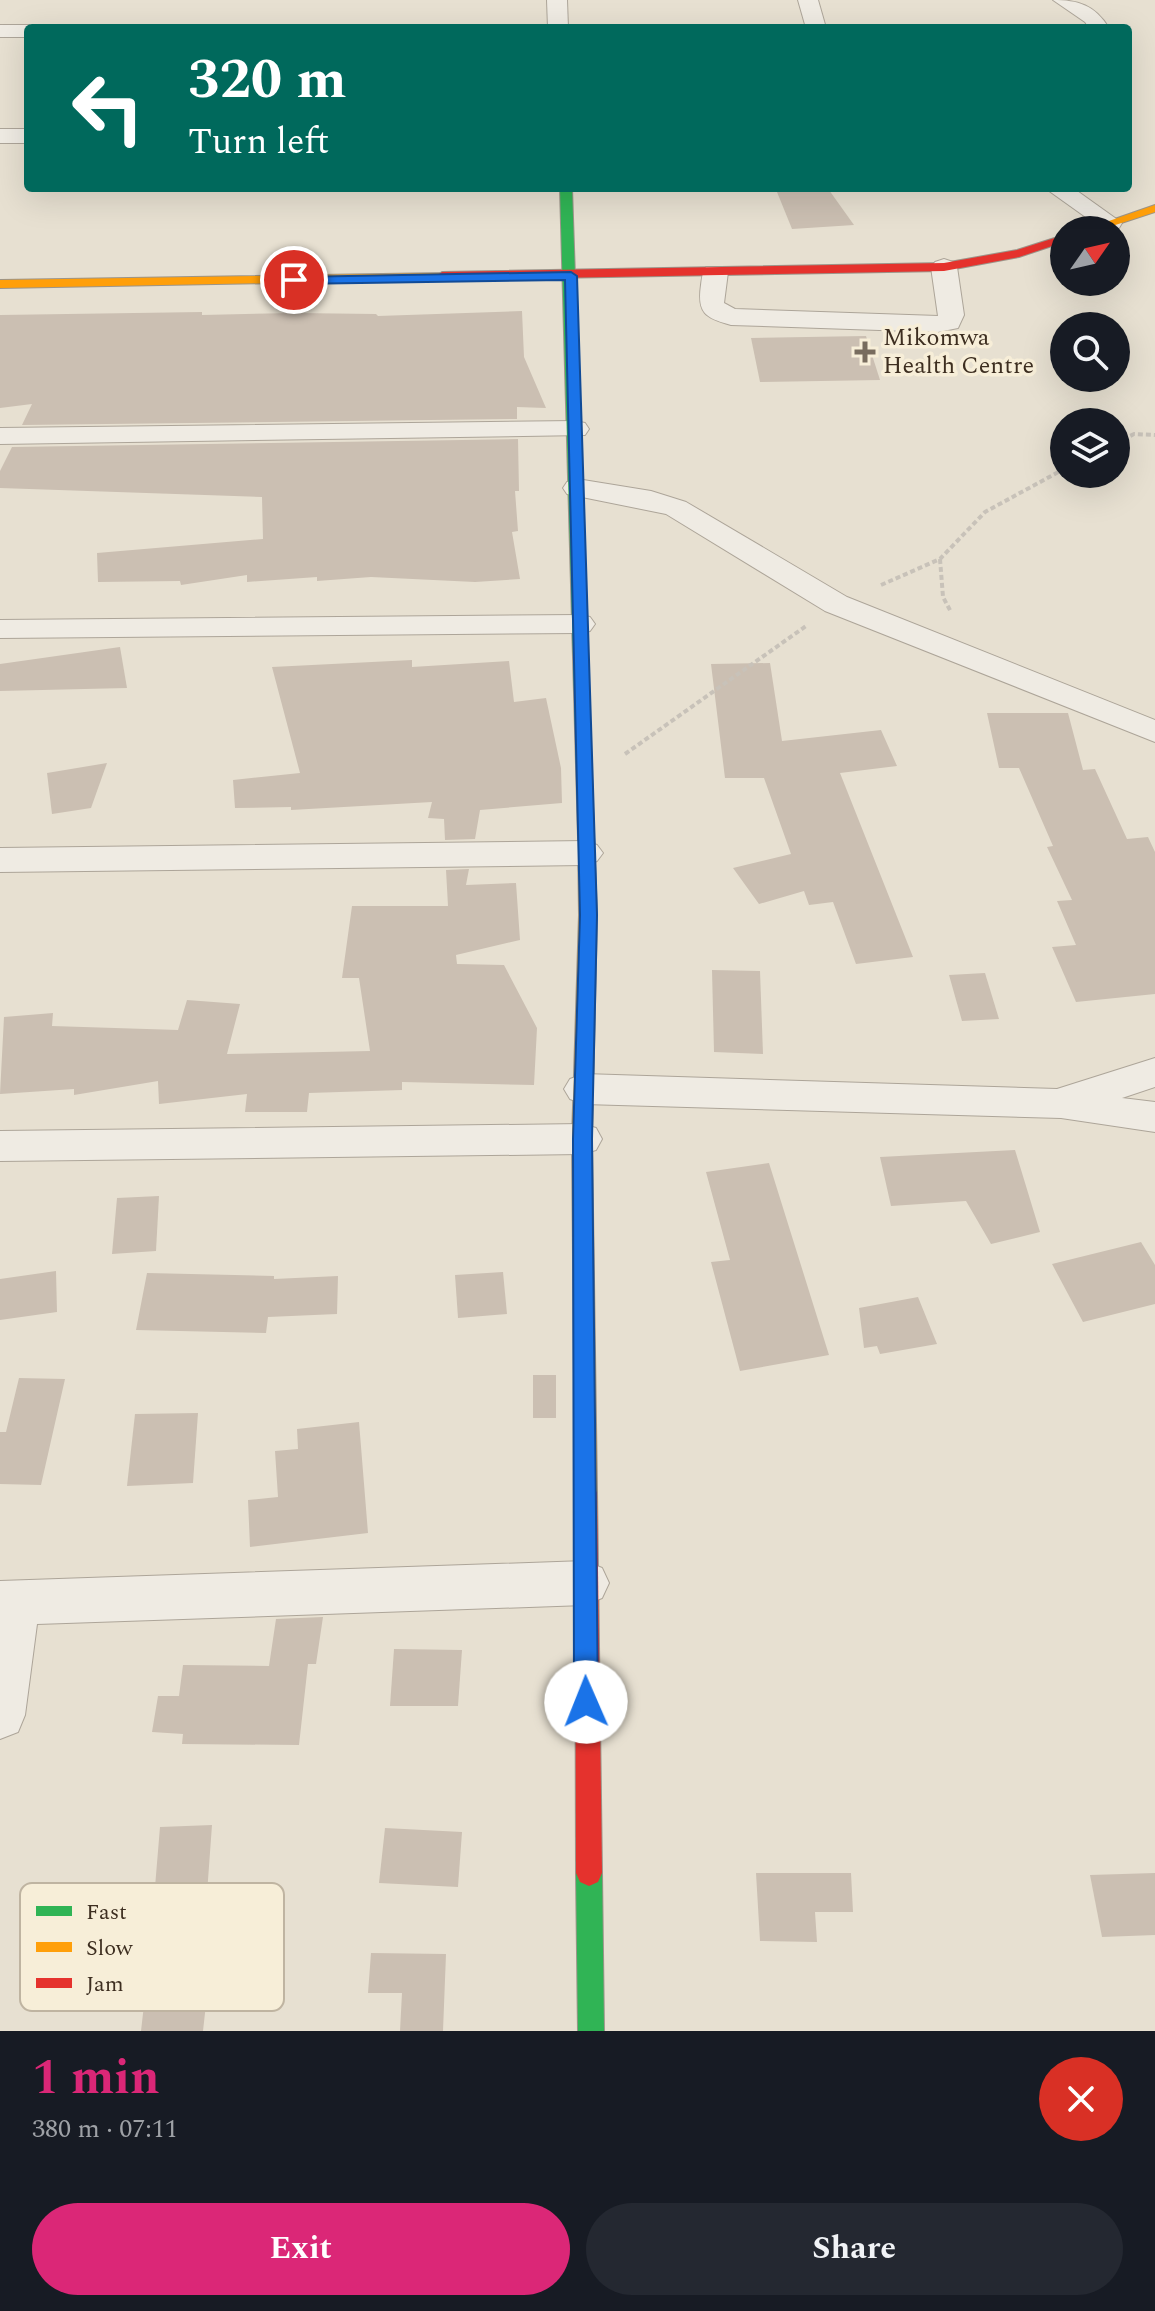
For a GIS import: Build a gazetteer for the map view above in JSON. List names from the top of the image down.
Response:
{
  "places": {
    "health": ["Mikomwa Health Centre"]
  },
  "legend": ["Fast", "Slow", "Jam"],
  "north": "top right",
  "page": {
    "turn": ["320 m", "Turn left"],
    "heading": ["1 min", "380 m · 07:11"],
    "buttons": ["Exit", "Share"]
  }
}
